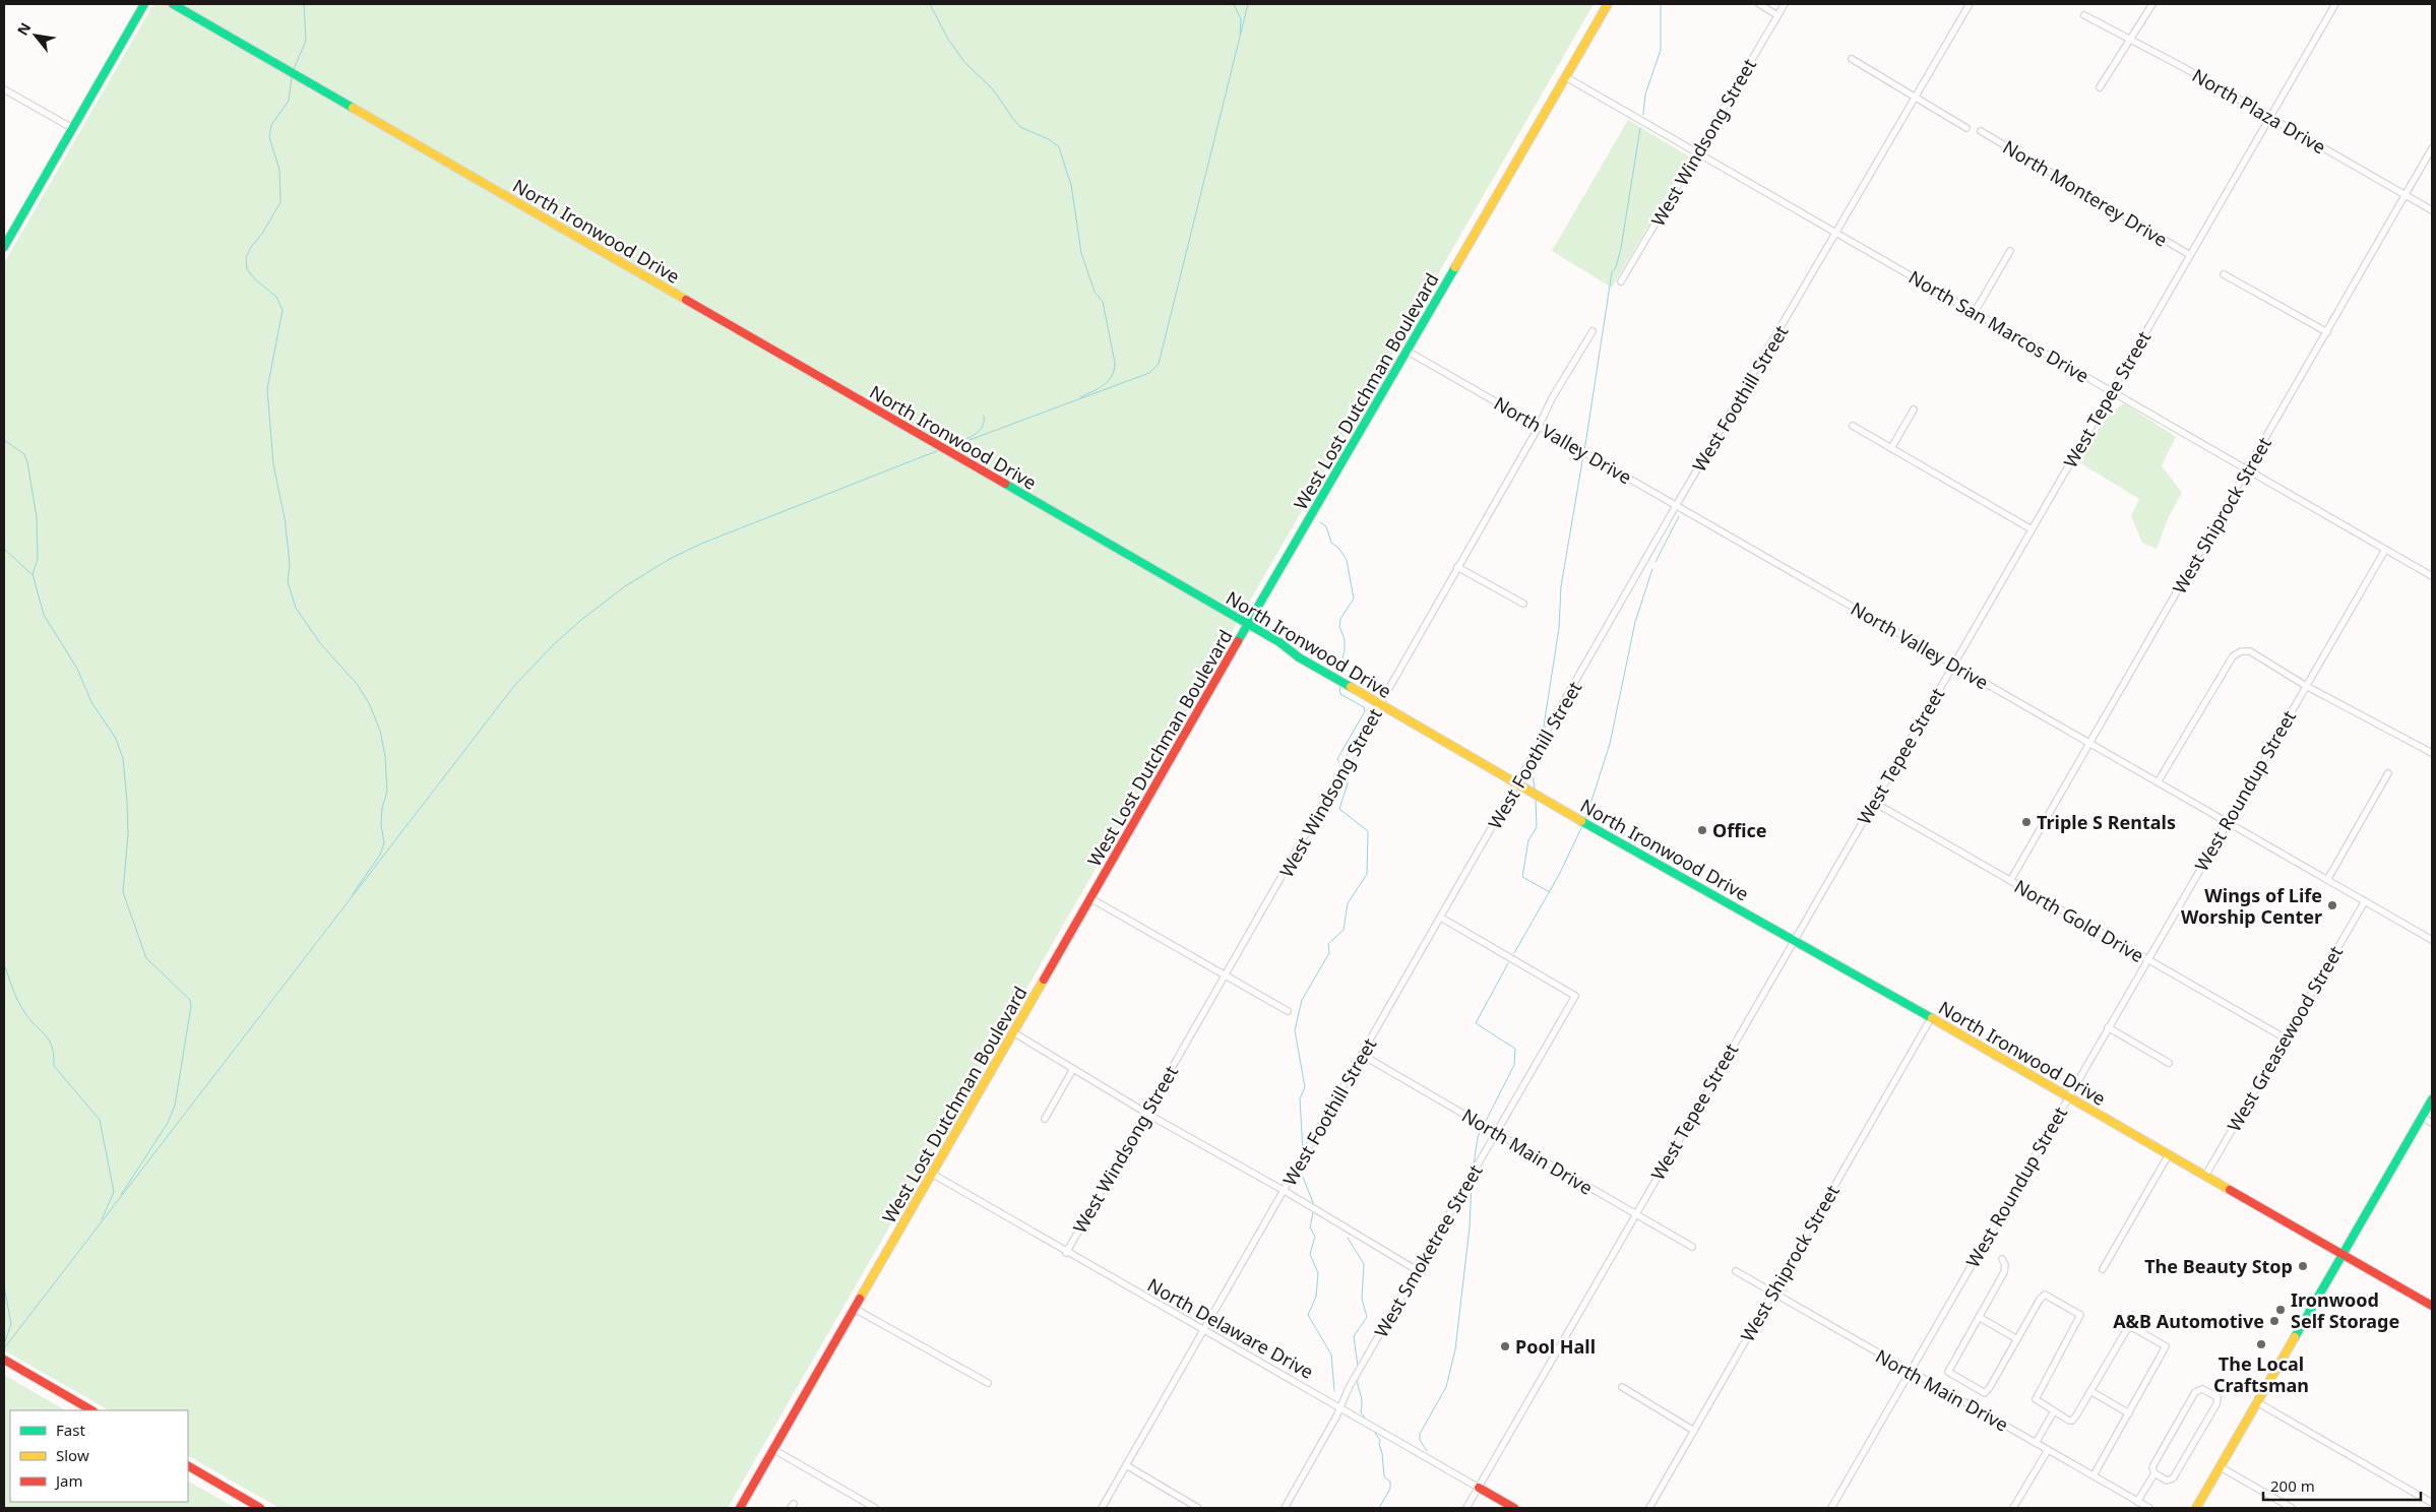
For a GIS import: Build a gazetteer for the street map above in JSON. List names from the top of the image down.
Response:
{
  "streets": {
    "street": [
      "North Plaza Drive",
      "West Windsong Street",
      "North Monterey Drive",
      "North Ironwood Drive",
      "North San Marcos Drive",
      "West Lost Dutchman Boulevard",
      "West Foothill Street",
      "West Tepee Street",
      "North Valley Drive",
      "West Shiprock Street",
      "West Roundup Street",
      "North Gold Drive",
      "West Greasewood Street",
      "North Main Drive",
      "West Smoketree Street",
      "North Delaware Drive"
    ]
  },
  "crossings": [
    ["North Plaza Drive", "West Tepee Street"],
    ["North Plaza Drive", "West Shiprock Street"],
    ["West Windsong Street", "North Ironwood Drive"],
    ["West Windsong Street", "North San Marcos Drive"],
    ["West Windsong Street", "North Valley Drive"],
    ["West Windsong Street", "North Delaware Drive"],
    ["North Monterey Drive", "West Tepee Street"],
    ["North Ironwood Drive", "West Lost Dutchman Boulevard"],
    ["North Ironwood Drive", "West Foothill Street"],
    ["North Ironwood Drive", "West Tepee Street"],
    ["North Ironwood Drive", "West Shiprock Street"],
    ["North Ironwood Drive", "West Roundup Street"],
    ["North Ironwood Drive", "West Greasewood Street"],
    ["North San Marcos Drive", "West Lost Dutchman Boulevard"],
    ["North San Marcos Drive", "West Foothill Street"],
    ["North San Marcos Drive", "West Tepee Street"],
    ["North San Marcos Drive", "West Shiprock Street"],
    ["North San Marcos Drive", "West Roundup Street"],
    ["West Lost Dutchman Boulevard", "North Valley Drive"],
    ["West Lost Dutchman Boulevard", "North Delaware Drive"],
    ["West Foothill Street", "North Valley Drive"],
    ["West Foothill Street", "North Main Drive"],
    ["West Foothill Street", "West Smoketree Street"],
    ["West Foothill Street", "North Delaware Drive"],
    ["West Tepee Street", "North Valley Drive"],
    ["West Tepee Street", "North Gold Drive"],
    ["West Tepee Street", "North Main Drive"],
    ["West Tepee Street", "North Delaware Drive"],
    ["North Valley Drive", "West Shiprock Street"],
    ["North Valley Drive", "West Roundup Street"],
    ["North Valley Drive", "West Greasewood Street"],
    ["West Shiprock Street", "North Gold Drive"],
    ["West Shiprock Street", "North Main Drive"],
    ["West Roundup Street", "North Gold Drive"],
    ["West Roundup Street", "North Main Drive"],
    ["North Gold Drive", "West Greasewood Street"],
    ["North Main Drive", "West Smoketree Street"],
    ["West Smoketree Street", "North Delaware Drive"]
  ],
  "places": [
    "Triple S Rentals",
    "Office",
    "Wings of Life Worship Center",
    "The Beauty Stop",
    "Ironwood Self Storage",
    "A&B Automotive",
    "The Local Craftsman",
    "Pool Hall"
  ],
  "legend": ["Fast", "Slow", "Jam"],
  "scale_bar": "200 m",
  "north": "top left"
}
